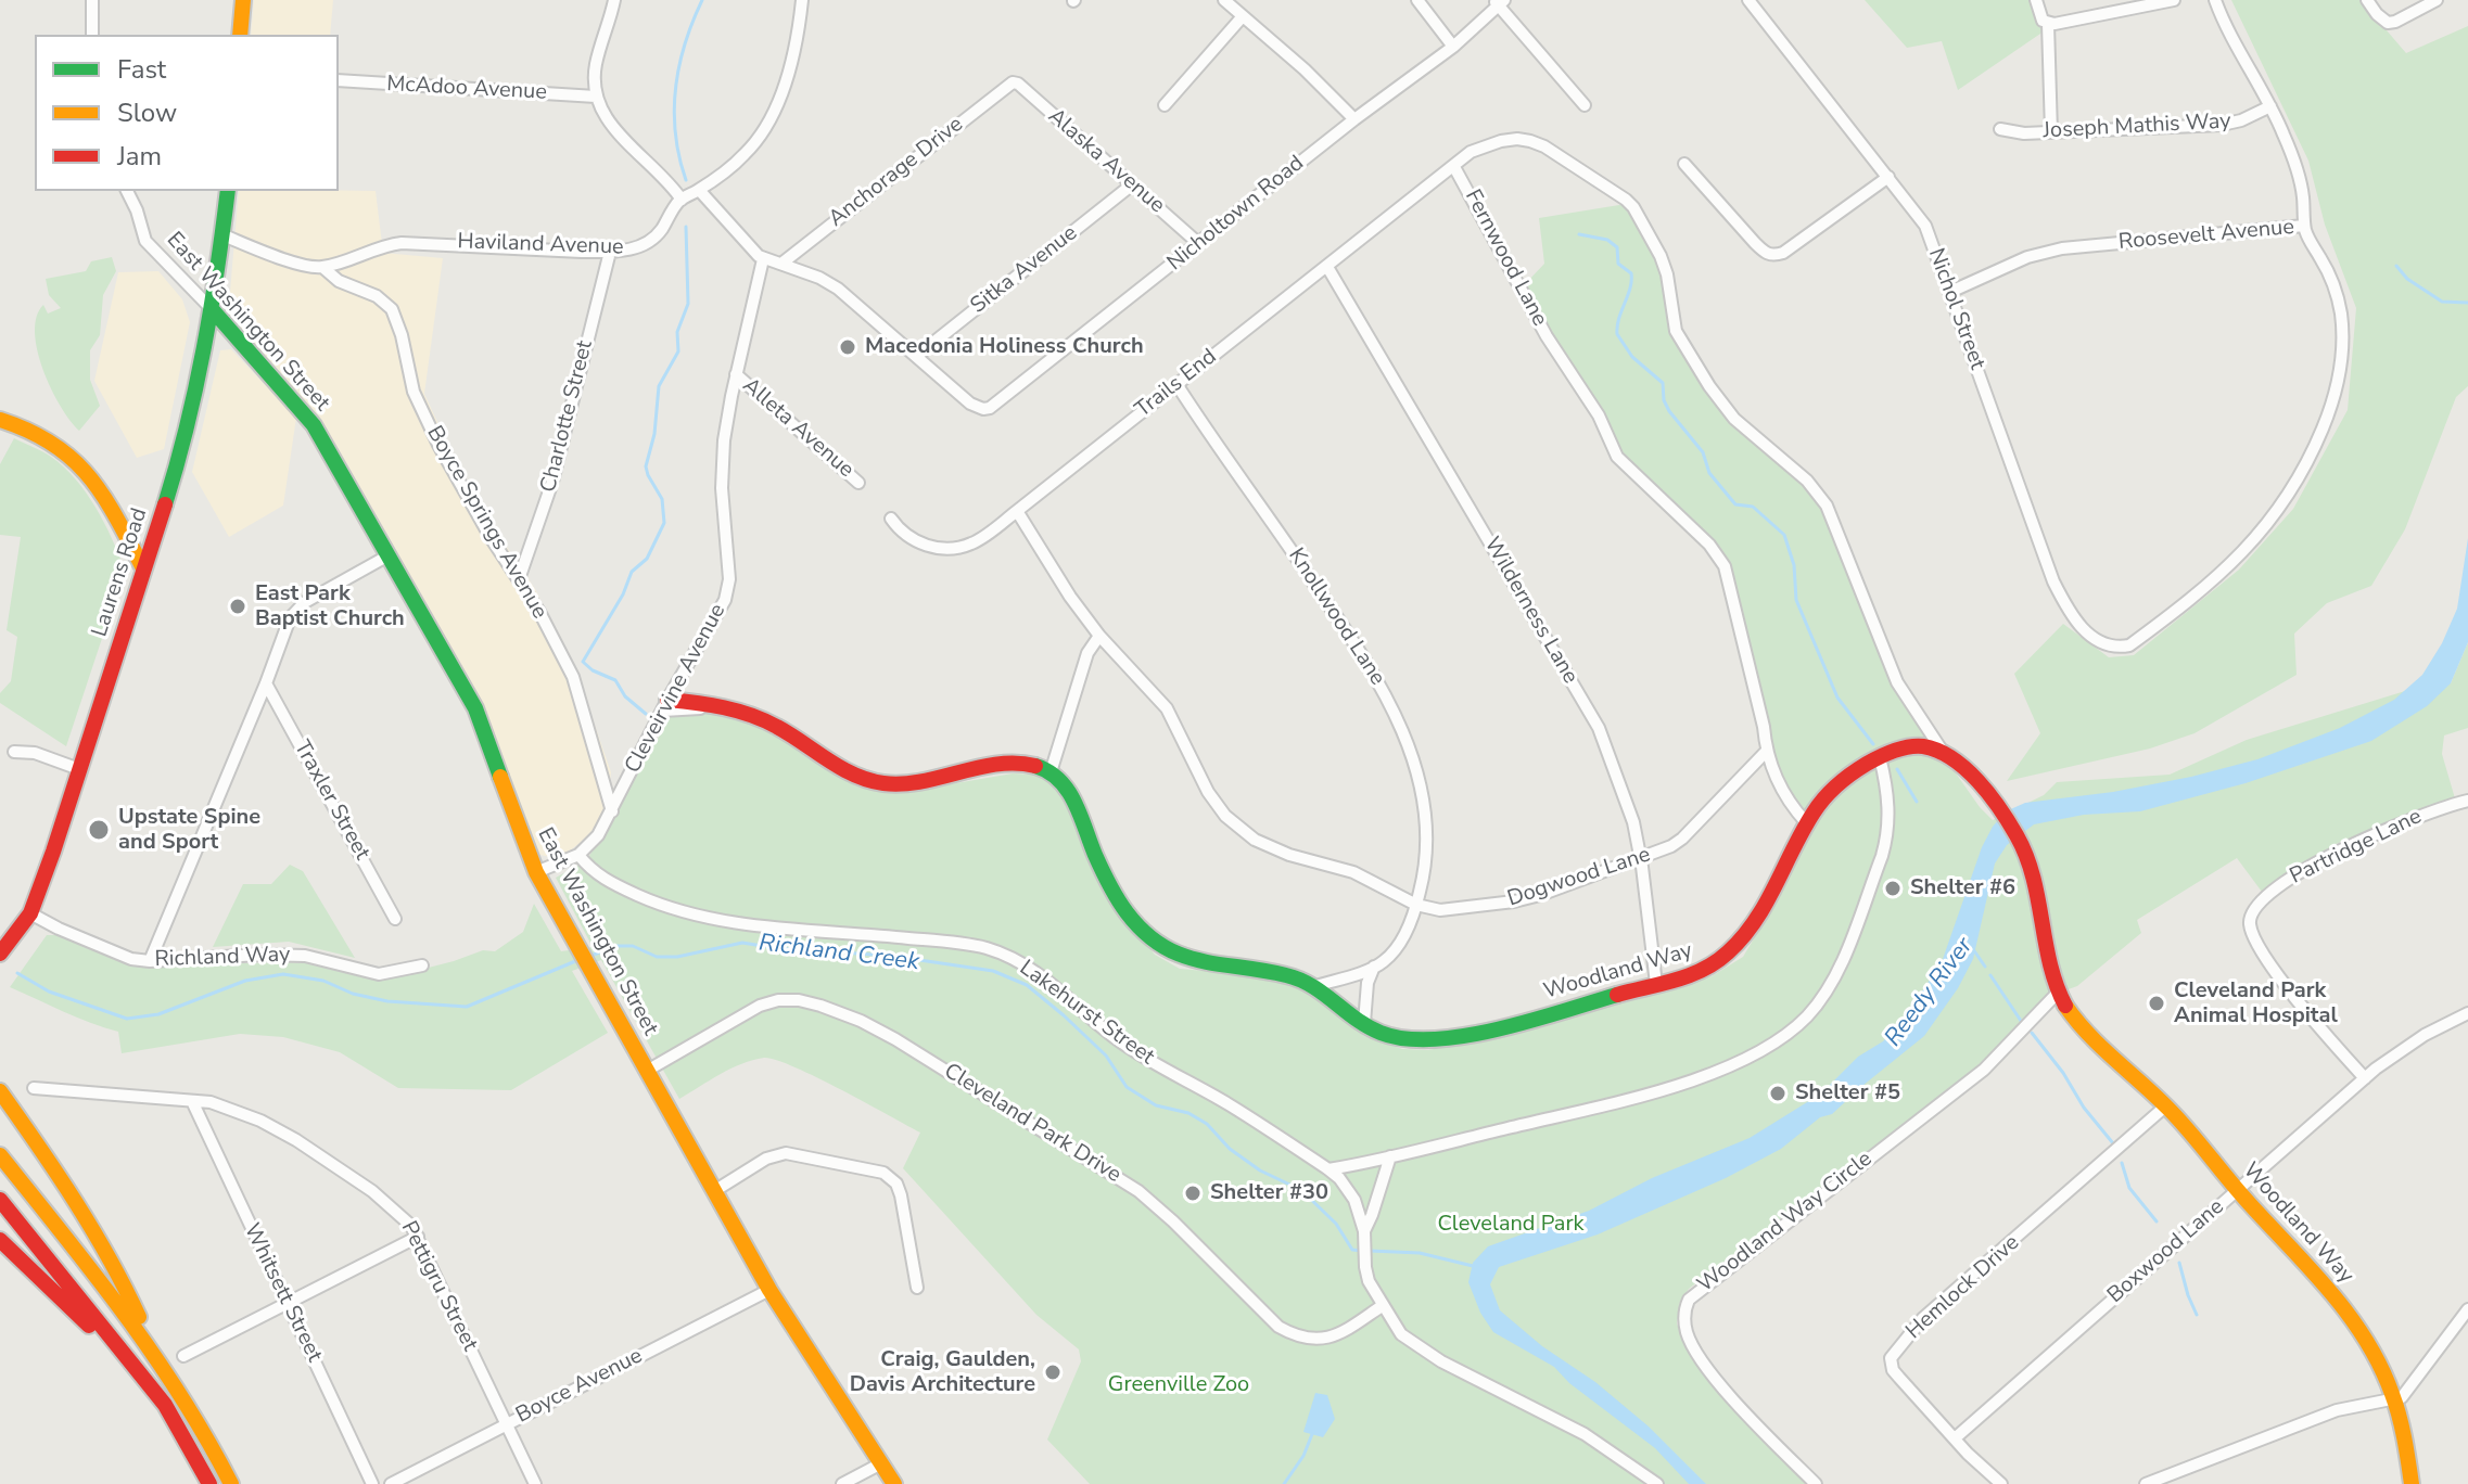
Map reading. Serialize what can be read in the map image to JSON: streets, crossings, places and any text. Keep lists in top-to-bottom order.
{
  "streets": {
    "main road": ["East Washington Street", "Laurens Road", "Woodland Way"],
    "street": [
      "McAdoo Avenue",
      "Joseph Mathis Way",
      "Alaska Avenue",
      "Anchorage Drive",
      "Nicholtown Road",
      "Roosevelt Avenue",
      "Haviland Avenue",
      "Fernwood Lane",
      "Sitka Avenue",
      "Nichol Street",
      "Trails End",
      "Charlotte Street",
      "Alleta Avenue",
      "Boyce Springs Avenue",
      "Wilderness Lane",
      "Knollwood Lane",
      "Cleveirvine Avenue",
      "Traxler Street",
      "Partridge Lane",
      "Dogwood Lane",
      "Richland Way",
      "Lakehurst Street",
      "Cleveland Park Drive",
      "Woodland Way Circle",
      "Boxwood Lane",
      "Pettigru Street",
      "Hemlock Drive",
      "Whitsett Street",
      "Boyce Avenue"
    ]
  },
  "crossings": [
    ["Alaska Avenue", "Anchorage Drive"],
    ["Alaska Avenue", "Nicholtown Road"],
    ["Alaska Avenue", "Sitka Avenue"],
    ["Nicholtown Road", "Sitka Avenue"],
    ["Roosevelt Avenue", "Nichol Street"],
    ["Haviland Avenue", "Charlotte Street"],
    ["Haviland Avenue", "Boyce Springs Avenue"],
    ["Fernwood Lane", "Trails End"],
    ["Fernwood Lane", "Dogwood Lane"],
    ["Fernwood Lane", "Woodland Way"],
    ["East Washington Street", "Laurens Road"],
    ["East Washington Street", "Cleveirvine Avenue"],
    ["East Washington Street", "Cleveland Park Drive"],
    ["East Washington Street", "Boyce Avenue"],
    ["Trails End", "Wilderness Lane"],
    ["Trails End", "Knollwood Lane"],
    ["Trails End", "Dogwood Lane"],
    ["Charlotte Street", "Boyce Springs Avenue"],
    ["Alleta Avenue", "Cleveirvine Avenue"],
    ["Boyce Springs Avenue", "Cleveirvine Avenue"],
    ["Laurens Road", "Richland Way"],
    ["Wilderness Lane", "Dogwood Lane"],
    ["Wilderness Lane", "Woodland Way"],
    ["Knollwood Lane", "Dogwood Lane"],
    ["Knollwood Lane", "Woodland Way"],
    ["Cleveirvine Avenue", "Lakehurst Street"],
    ["Partridge Lane", "Boxwood Lane"],
    ["Woodland Way", "Woodland Way Circle"],
    ["Woodland Way", "Boxwood Lane"],
    ["Woodland Way", "Hemlock Drive"],
    ["Boxwood Lane", "Hemlock Drive"],
    ["Pettigru Street", "Whitsett Street"],
    ["Pettigru Street", "Boyce Avenue"]
  ],
  "water": ["Richland Creek", "Reedy River"],
  "parks": ["Cleveland Park", "Greenville Zoo"],
  "places": [
    "Macedonia Holiness Church",
    "East Park Baptist Church",
    "Upstate Spine and Sport",
    "Shelter #6",
    "Cleveland Park Animal Hospital",
    "Shelter #5",
    "Shelter #30",
    "Craig, Gaulden, Davis Architecture"
  ],
  "legend": ["Fast", "Slow", "Jam"]
}
